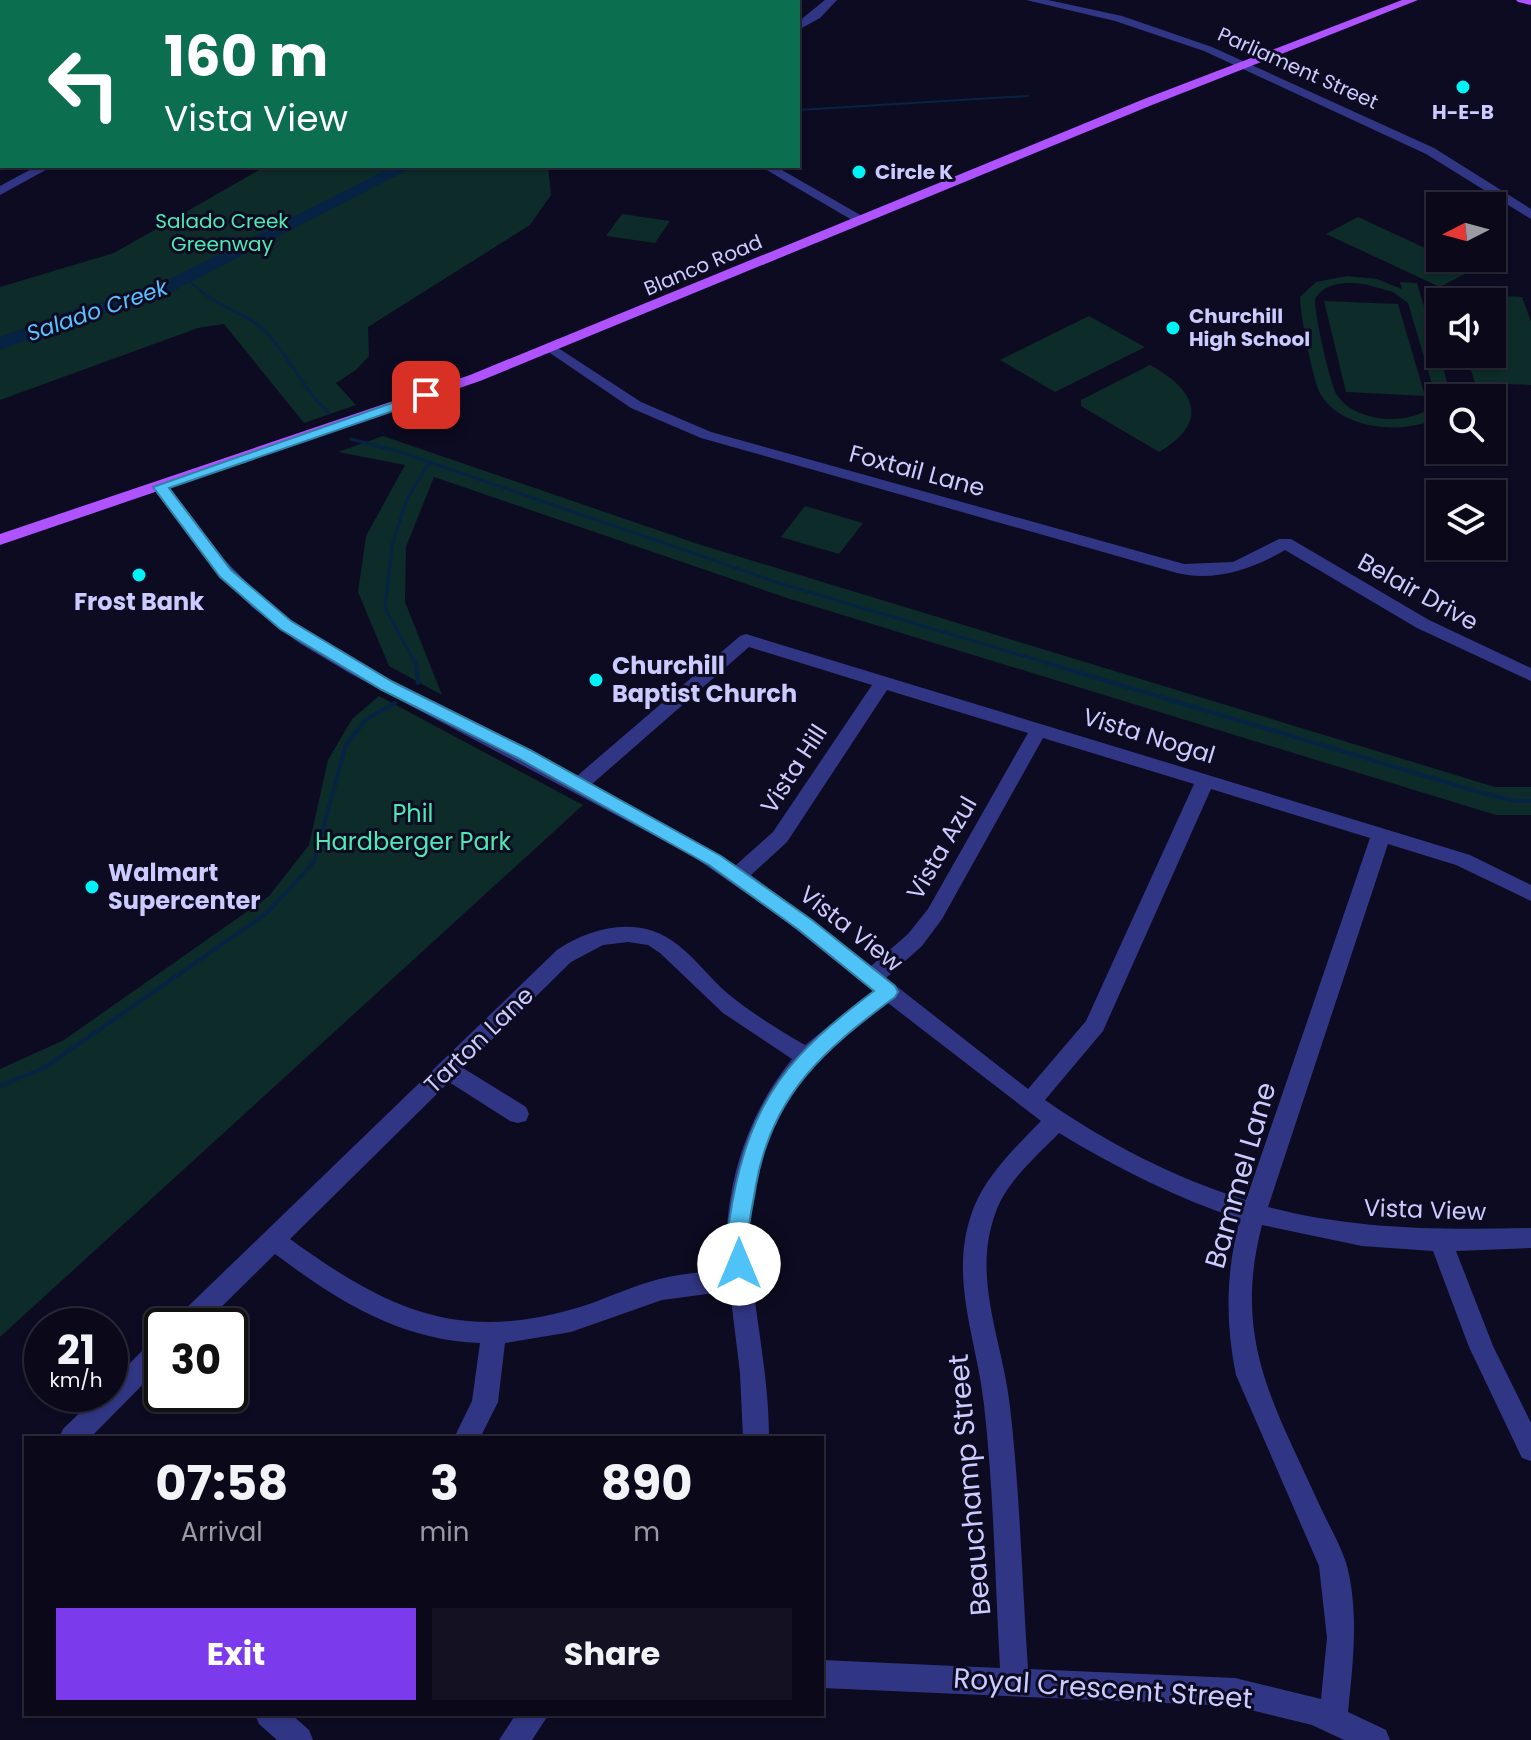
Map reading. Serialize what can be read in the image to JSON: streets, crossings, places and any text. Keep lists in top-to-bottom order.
{
  "streets": {
    "main road": ["Blanco Road"],
    "street": [
      "Parliament Street",
      "Foxtail Lane",
      "Belair Drive",
      "Vista Nogal",
      "Vista Hill",
      "Vista Azul",
      "Vista View",
      "Tarton Lane",
      "Bammel Lane",
      "Beauchamp Street",
      "Royal Crescent Street"
    ]
  },
  "crossings": [
    ["Parliament Street", "Blanco Road"],
    ["Blanco Road", "Foxtail Lane"],
    ["Blanco Road", "Vista View"],
    ["Foxtail Lane", "Belair Drive"],
    ["Vista Nogal", "Vista Hill"],
    ["Vista Nogal", "Vista Azul"],
    ["Vista Nogal", "Vista View"],
    ["Vista Nogal", "Bammel Lane"],
    ["Vista Hill", "Vista View"],
    ["Vista Azul", "Vista View"],
    ["Vista Azul", "Tarton Lane"],
    ["Vista View", "Bammel Lane"],
    ["Vista View", "Beauchamp Street"],
    ["Bammel Lane", "Royal Crescent Street"],
    ["Beauchamp Street", "Royal Crescent Street"]
  ],
  "water": ["Salado Creek"],
  "parks": ["Salado Creek Greenway", "Phil Hardberger Park"],
  "places": [
    "H-E-B",
    "Circle K",
    "Churchill High School",
    "Frost Bank",
    "Churchill Baptist Church",
    "Walmart Supercenter"
  ],
  "north": "left",
  "page": {
    "turn": ["160 m", "Vista View"],
    "speed": "21 km/h",
    "limit": "30",
    "eta": [
      "07:58",
      "Arrival",
      "3",
      "min",
      "890",
      "m"
    ],
    "buttons": ["Exit", "Share"]
  }
}
